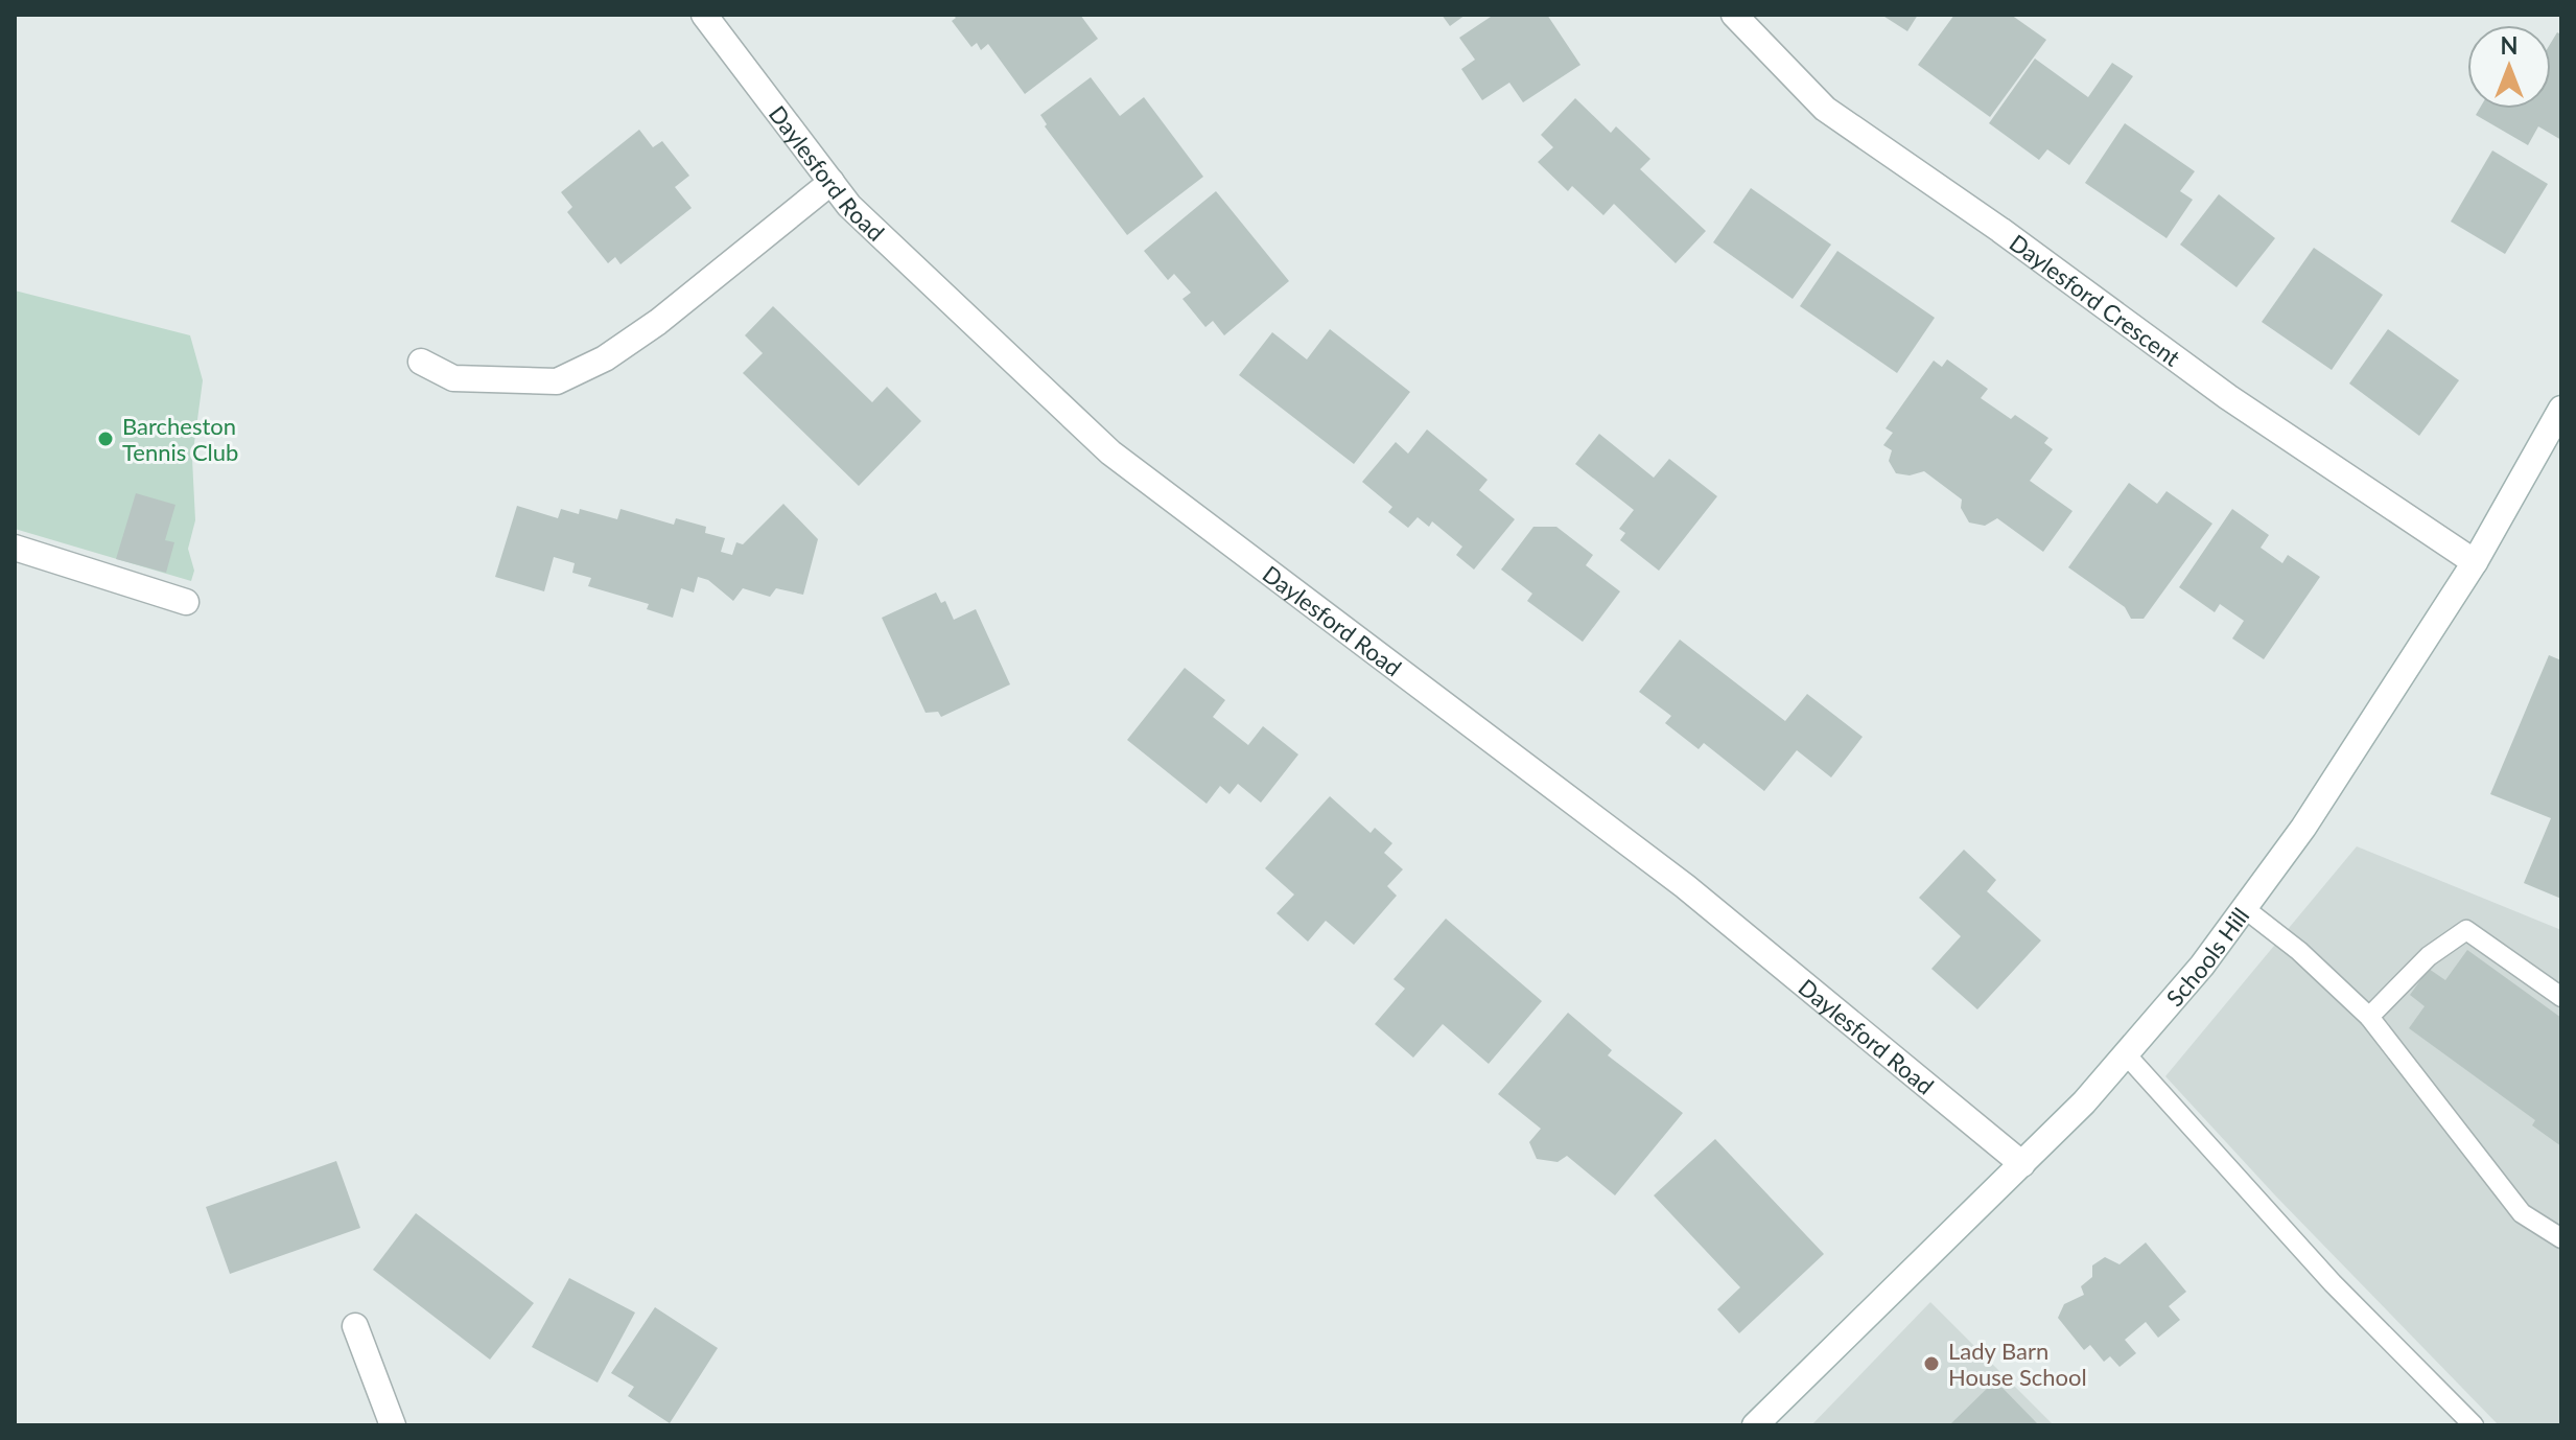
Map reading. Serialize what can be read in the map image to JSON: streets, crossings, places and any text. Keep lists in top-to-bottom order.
{
  "streets": {
    "street": ["Daylesford Road", "Daylesford Crescent", "Schools Hill"]
  },
  "crossings": [
    ["Daylesford Road", "Schools Hill"],
    ["Daylesford Crescent", "Schools Hill"]
  ],
  "places": ["Barcheston Tennis Club", "Lady Barn House School"],
  "north": "top"
}
